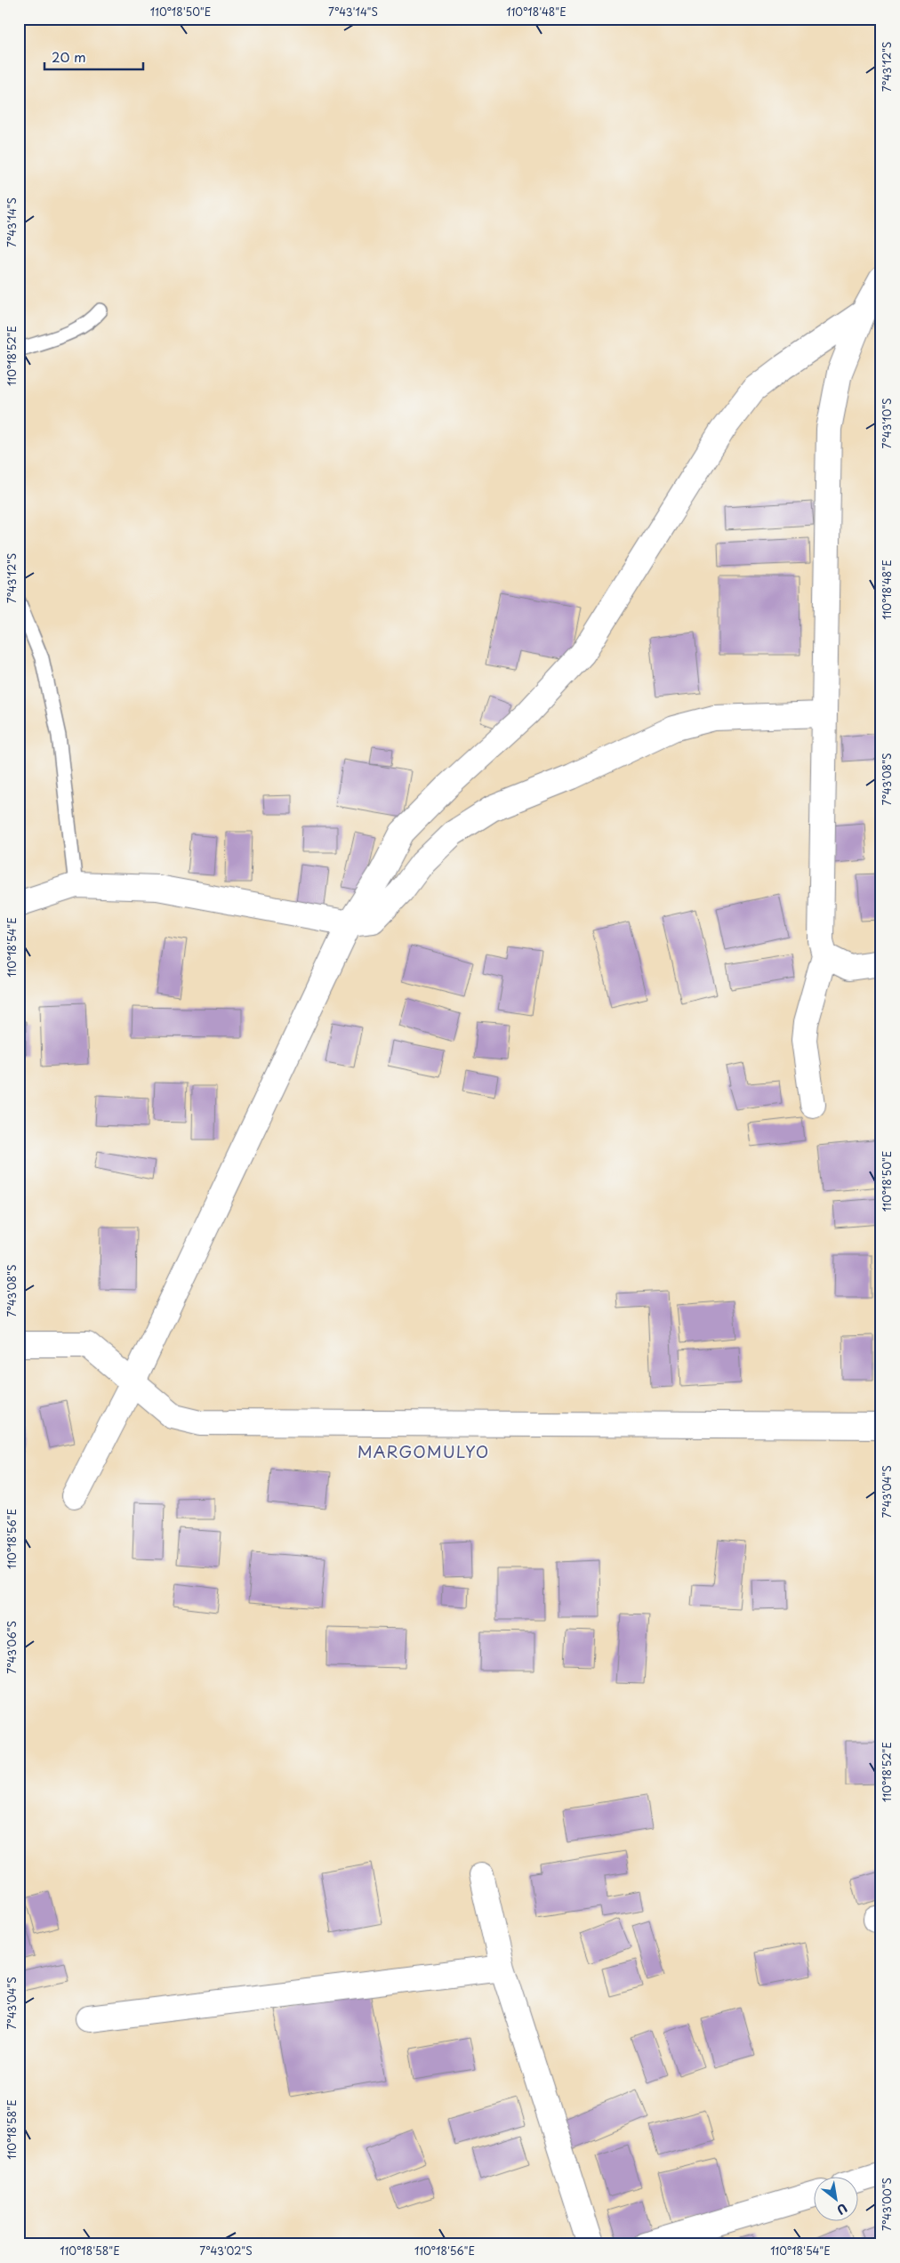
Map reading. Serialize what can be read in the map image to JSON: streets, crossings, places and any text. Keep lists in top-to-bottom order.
{
  "districts": ["MARGOMULYO"],
  "scale_bar": "20 m",
  "north": "bottom right",
  "coordinates": [
    "110°18'50\"E",
    "7°43'14\"S",
    "110°18'48\"E",
    "7°43'12\"S",
    "110°18'52\"E",
    "7°43'10\"S",
    "7°43'08\"S",
    "110°18'54\"E",
    "7°43'04\"S",
    "110°18'56\"E",
    "7°43'06\"S",
    "110°18'58\"E",
    "7°43'00\"S",
    "7°43'02\"S"
  ]
}
